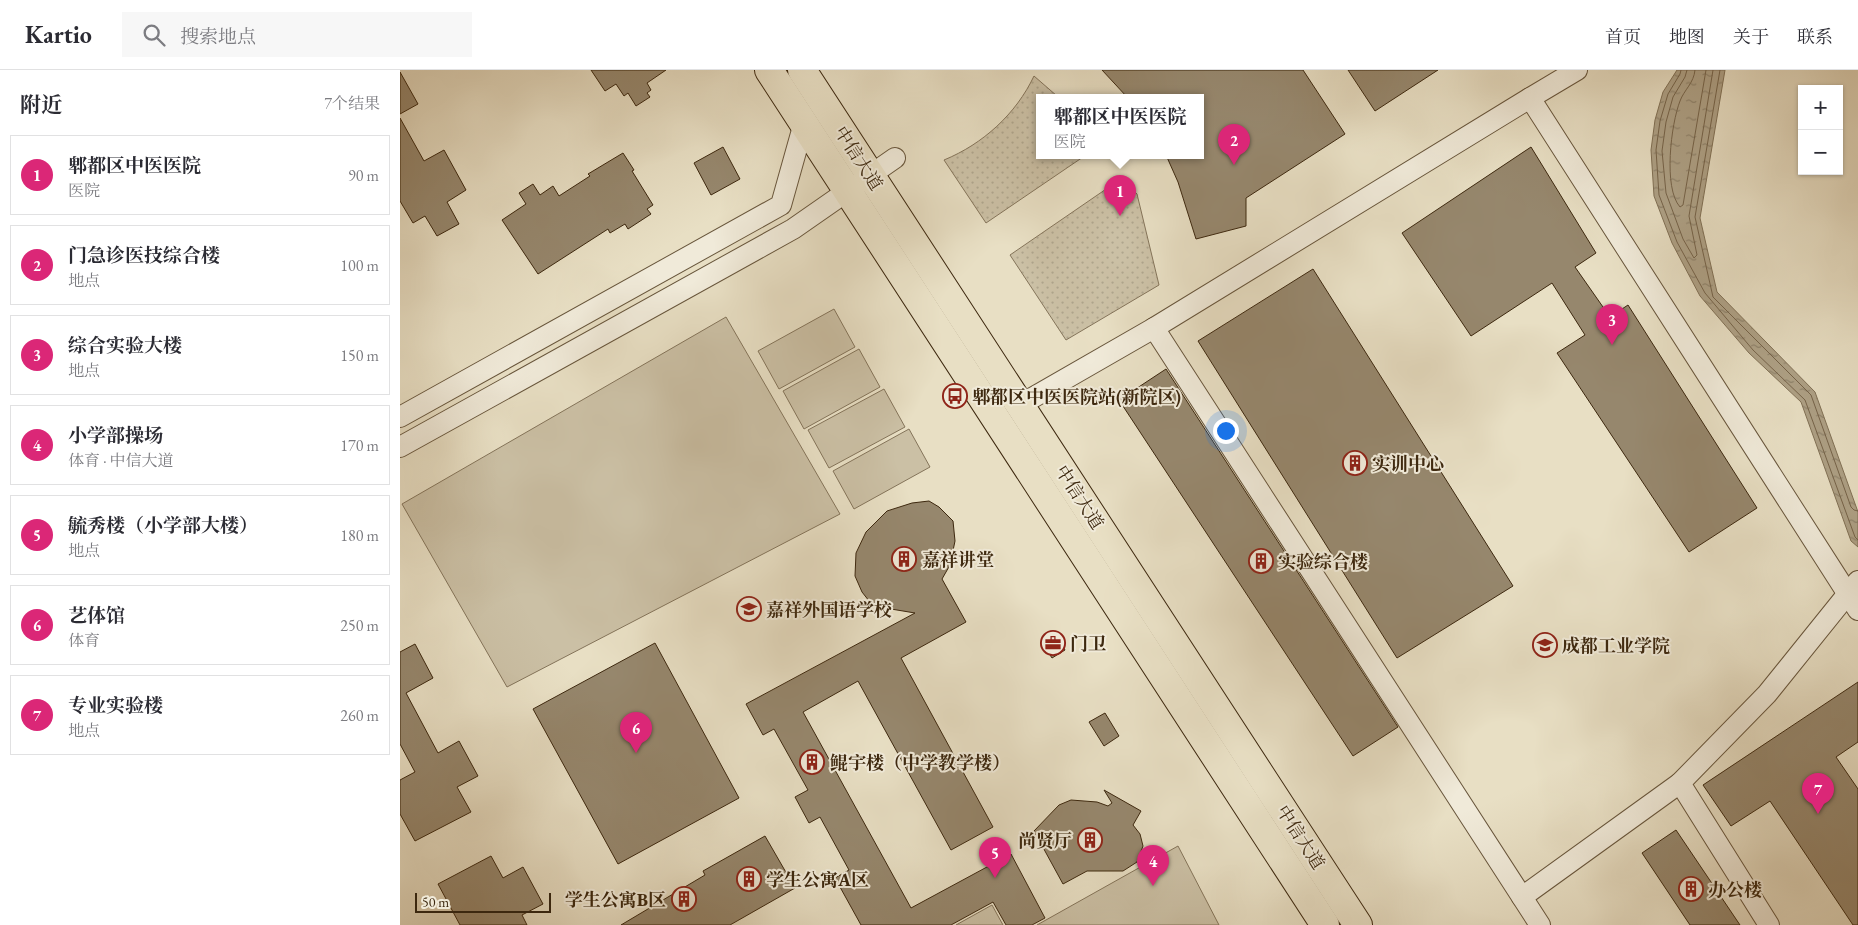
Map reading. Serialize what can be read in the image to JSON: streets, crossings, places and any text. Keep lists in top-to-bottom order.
{
  "streets": {
    "main road": ["中信大道"]
  },
  "places": {
    "bus stop": ["郫都区中医医院站(新院区)"],
    "building": [
      "实训中心",
      "嘉祥讲堂",
      "实验综合楼",
      "鲲宇楼（中学教学楼）",
      "尚贤厅",
      "学生公寓A区",
      "办公楼",
      "学生公寓B区"
    ],
    "school or university": ["嘉祥外国语学校", "成都工业学院"],
    "office": ["门卫"]
  },
  "scale_bar": "50 m",
  "page": {
    "header": "Kartio",
    "search": "搜索地点",
    "nav": [
      "首页",
      "地图",
      "关于",
      "联系"
    ],
    "heading": ["附近", "7个结果"],
    "map_buttons": ["+", "−"],
    "popup": ["郫都区中医医院", "医院"],
    "pins": [
      "2",
      "1",
      "3",
      "6",
      "7",
      "5",
      "4"
    ],
    "list": [
      {
        "mark": "1",
        "name": "郫都区中医医院",
        "note": "医院",
        "value": "90 m"
      },
      {
        "mark": "2",
        "name": "门急诊医技综合楼",
        "note": "地点",
        "value": "100 m"
      },
      {
        "mark": "3",
        "name": "综合实验大楼",
        "note": "地点",
        "value": "150 m"
      },
      {
        "mark": "4",
        "name": "小学部操场",
        "note": "体育 · 中信大道",
        "value": "170 m"
      },
      {
        "mark": "5",
        "name": "毓秀楼（小学部大楼）",
        "note": "地点",
        "value": "180 m"
      },
      {
        "mark": "6",
        "name": "艺体馆",
        "note": "体育",
        "value": "250 m"
      },
      {
        "mark": "7",
        "name": "专业实验楼",
        "note": "地点",
        "value": "260 m"
      }
    ],
    "scale": "50 m"
  }
}
